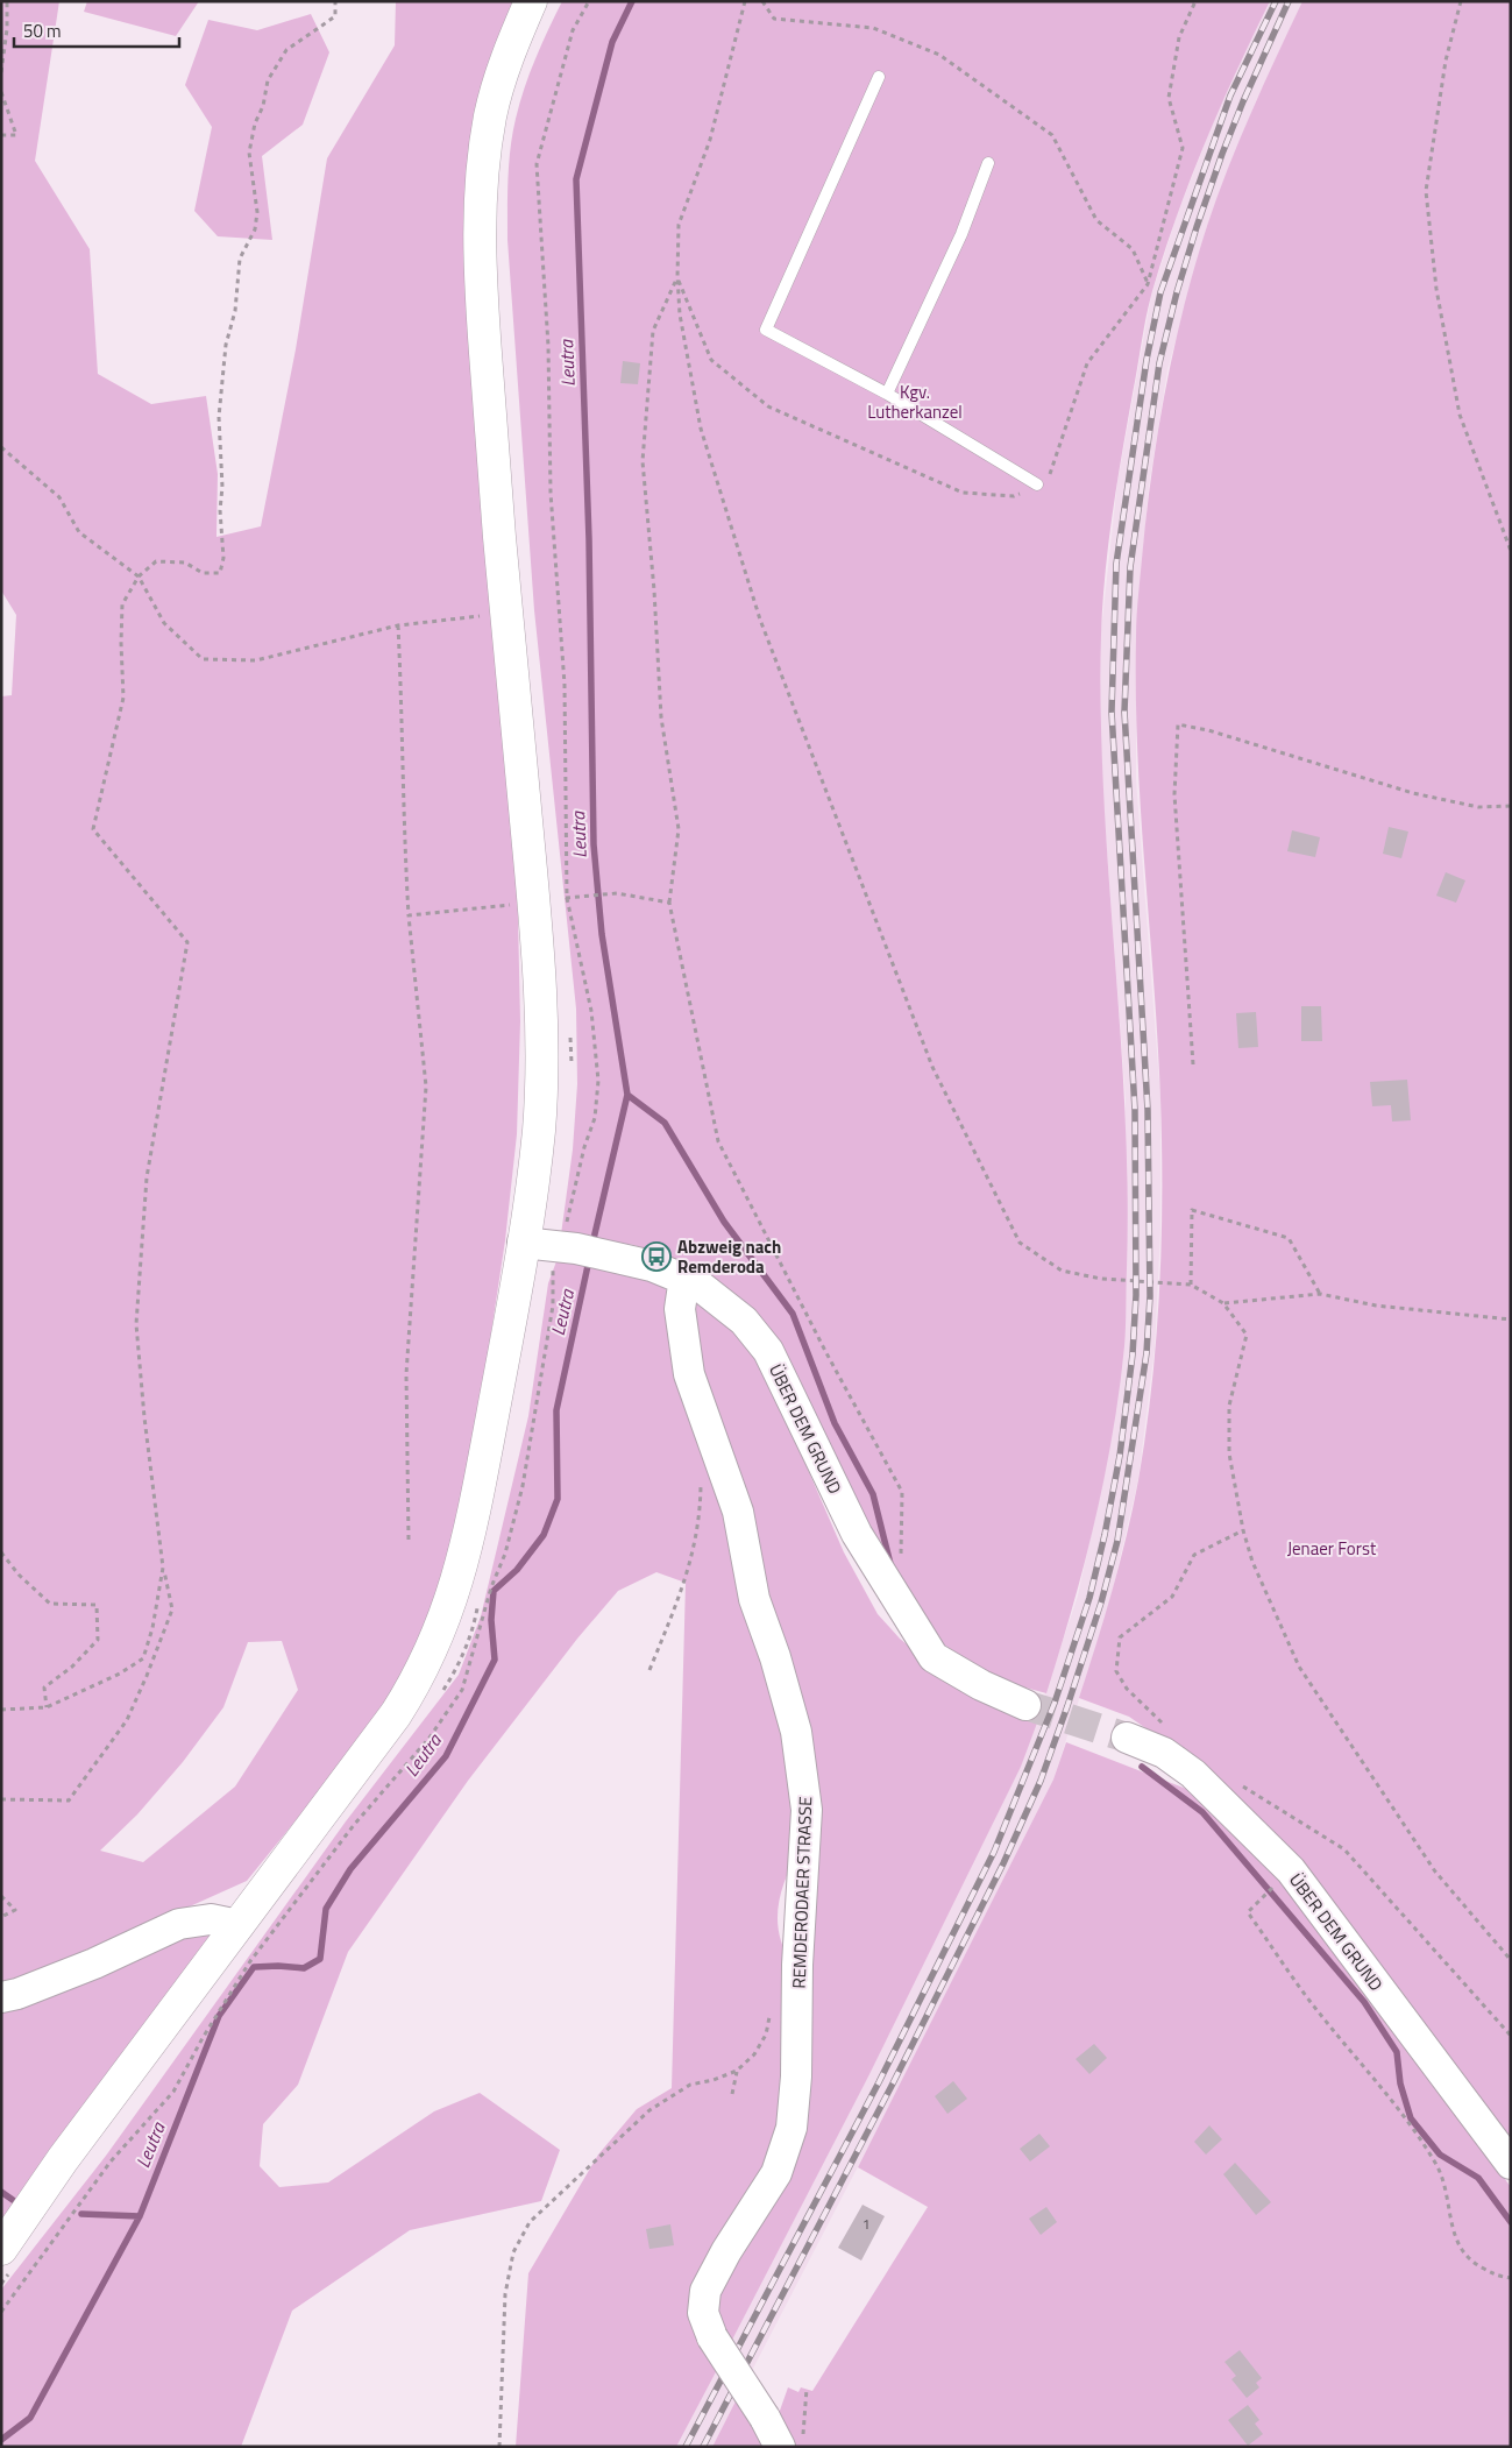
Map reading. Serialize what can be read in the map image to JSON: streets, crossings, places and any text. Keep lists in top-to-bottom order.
{
  "streets": {
    "street": ["ÜBER DEM GRUND", "REMDERODAER STRASSE"]
  },
  "crossings": [
    ["ÜBER DEM GRUND", "REMDERODAER STRASSE"]
  ],
  "water": ["Leutra"],
  "parks": ["Kgv. Lutherkanzel", "Jenaer Forst"],
  "places": {
    "bus stop": ["Abzweig nach Remderoda"]
  },
  "house_numbers": ["1"],
  "scale_bar": "50 m"
}
